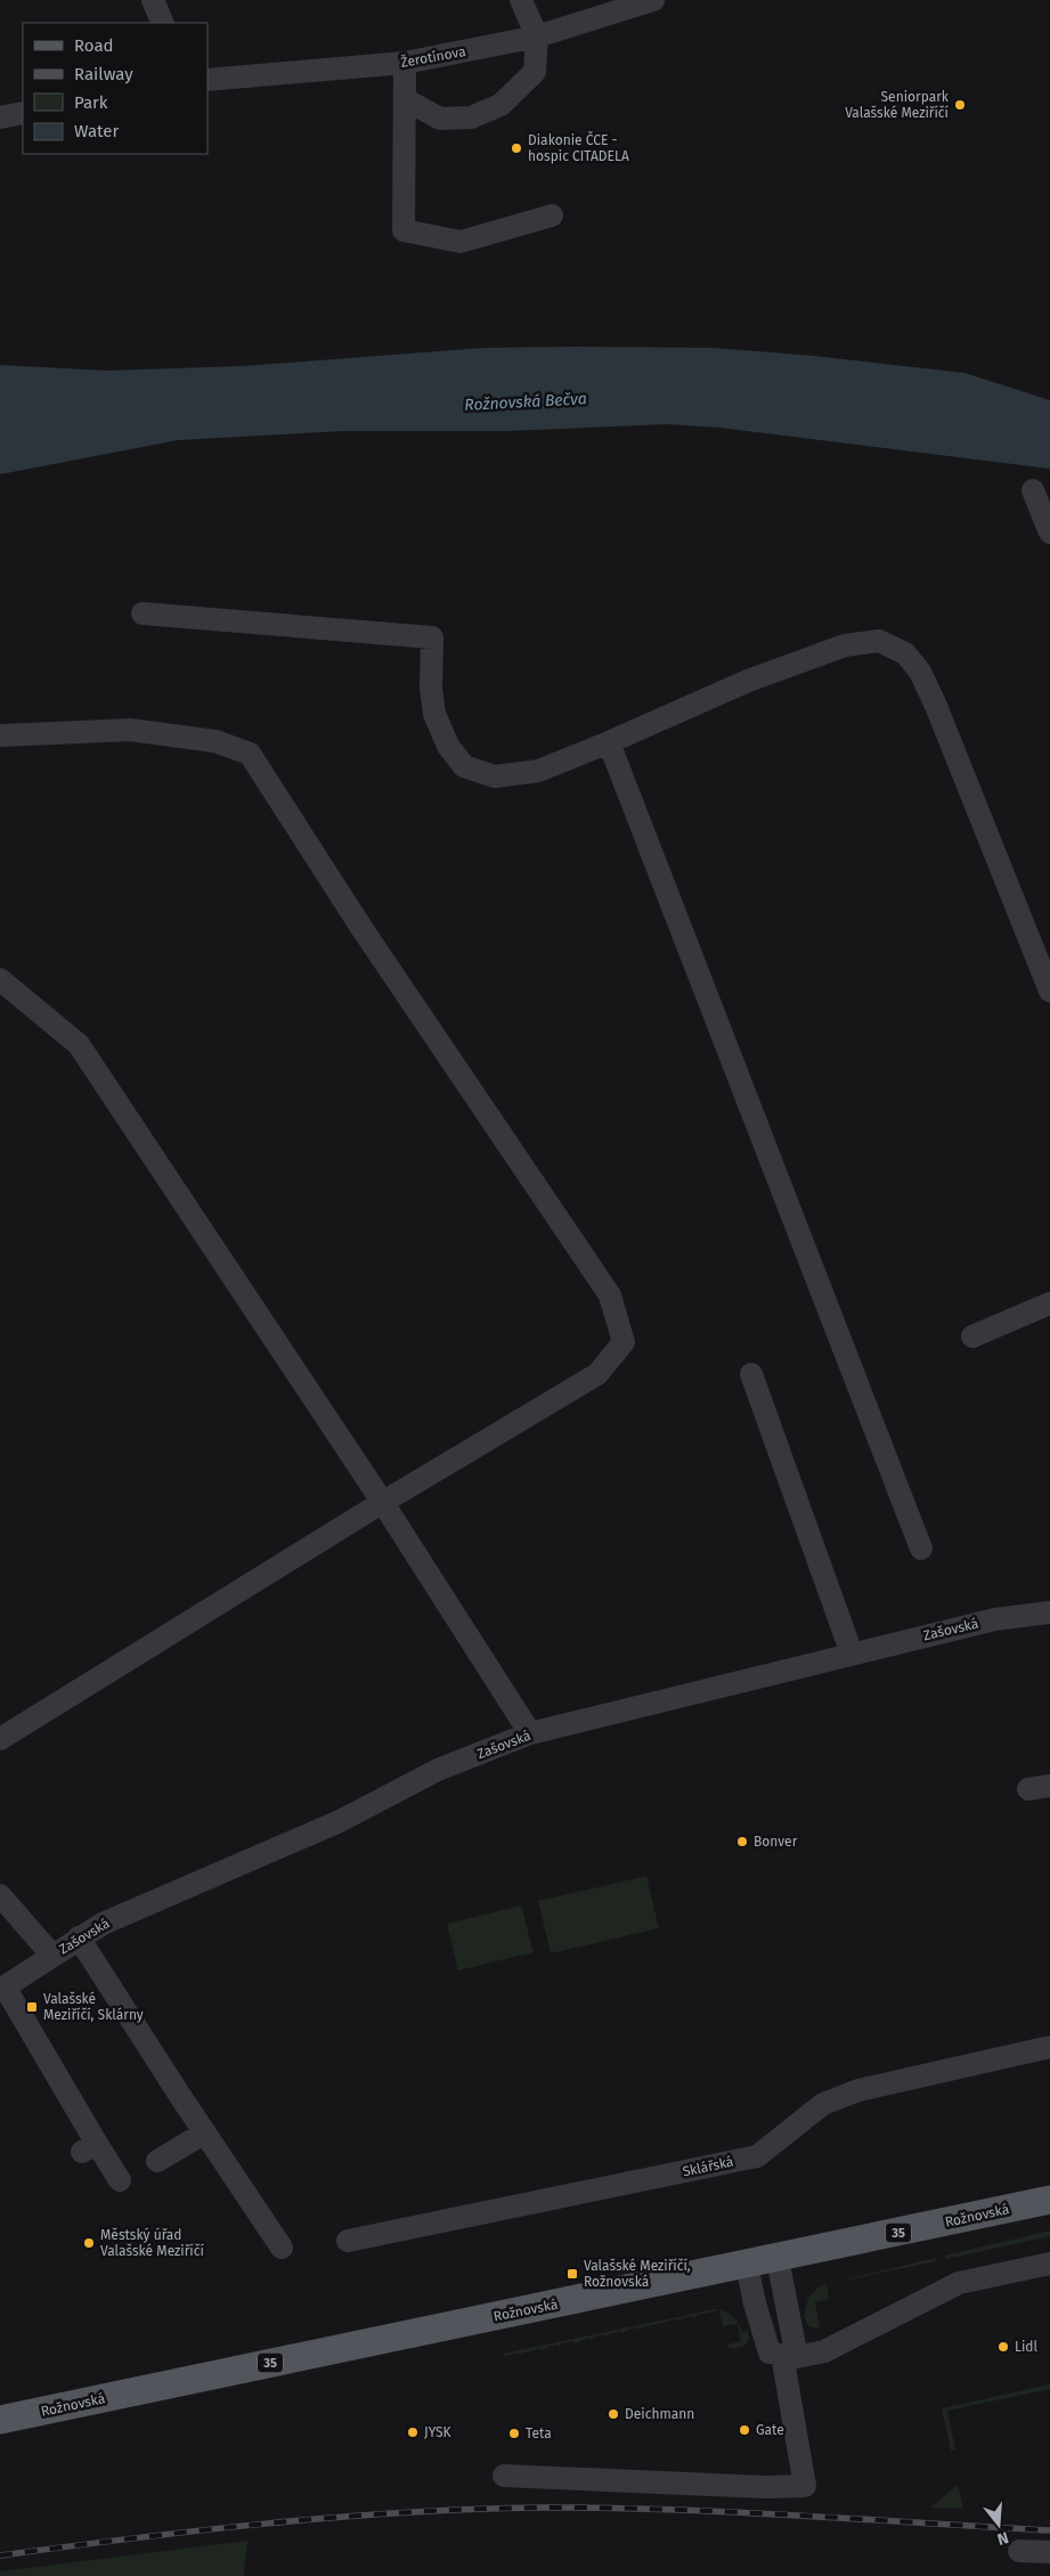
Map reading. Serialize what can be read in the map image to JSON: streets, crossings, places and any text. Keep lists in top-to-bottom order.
{
  "streets": {
    "main road": ["Rožnovská", "35"],
    "street": ["Žerotínova", "Zašovská", "Sklářská"]
  },
  "water": ["Rožnovská Bečva"],
  "places": {
    "other": [
      "Seniorpark Valašské Meziříčí",
      "Diakonie ČCE - hospic CITADELA",
      "Bonver",
      "Městský úřad Valašské Meziříčí",
      "Lidl",
      "Deichmann",
      "Gate",
      "JYSK",
      "Teta"
    ],
    "transit": ["Valašské Meziříčí, Sklárny", "Valašské Meziříčí, Rožnovská"]
  },
  "legend": [
    "Road",
    "Railway",
    "Park",
    "Water"
  ],
  "north": "bottom"
}
